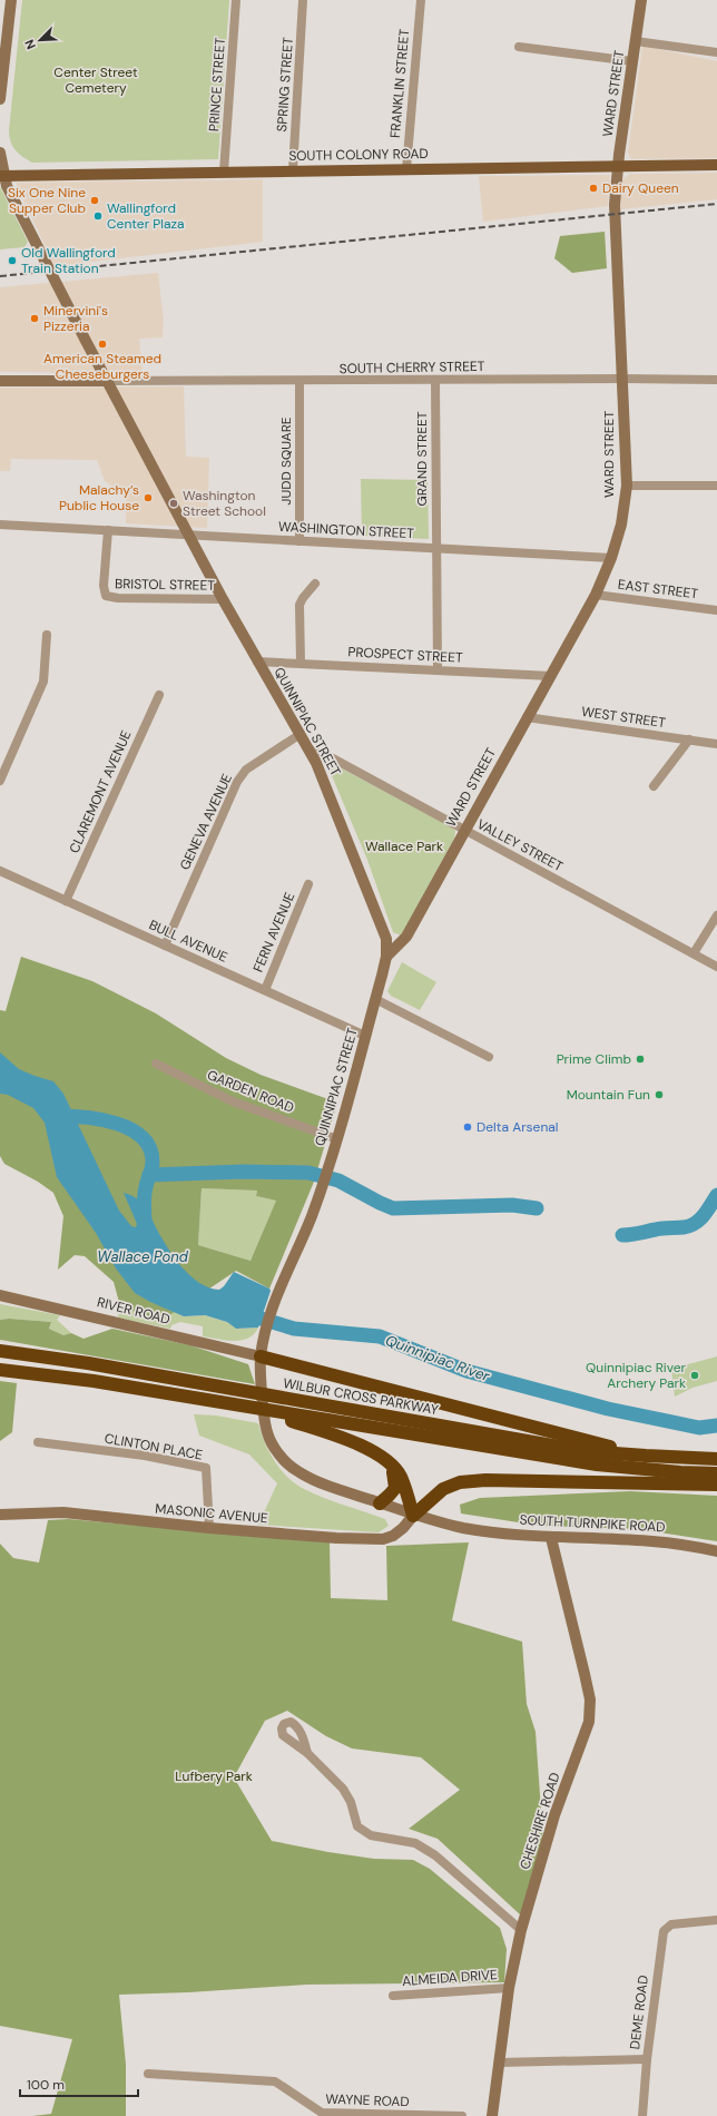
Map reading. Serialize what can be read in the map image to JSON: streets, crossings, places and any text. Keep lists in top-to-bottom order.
{
  "streets": {
    "highway": ["WILBUR CROSS PARKWAY"],
    "main road": [
      "WARD STREET",
      "SOUTH COLONY ROAD",
      "QUINNIPIAC STREET",
      "RIVER ROAD",
      "MASONIC AVENUE",
      "SOUTH TURNPIKE ROAD",
      "CHESHIRE ROAD"
    ],
    "street": [
      "FRANKLIN STREET",
      "PRINCE STREET",
      "SPRING STREET",
      "SOUTH CHERRY STREET",
      "GRAND STREET",
      "JUDD SQUARE",
      "WASHINGTON STREET",
      "BRISTOL STREET",
      "EAST STREET",
      "PROSPECT STREET",
      "WEST STREET",
      "CLAREMONT AVENUE",
      "GENEVA AVENUE",
      "VALLEY STREET",
      "FERN AVENUE",
      "BULL AVENUE",
      "GARDEN ROAD",
      "CLINTON PLACE",
      "ALMEIDA DRIVE",
      "DEME ROAD",
      "WAYNE ROAD"
    ]
  },
  "crossings": [
    ["FRANKLIN STREET", "SOUTH COLONY ROAD"],
    ["PRINCE STREET", "SOUTH COLONY ROAD"],
    ["SPRING STREET", "SOUTH COLONY ROAD"],
    ["WARD STREET", "SOUTH COLONY ROAD"],
    ["WARD STREET", "SOUTH CHERRY STREET"],
    ["WARD STREET", "WASHINGTON STREET"],
    ["WARD STREET", "EAST STREET"],
    ["WARD STREET", "PROSPECT STREET"],
    ["WARD STREET", "WEST STREET"],
    ["WARD STREET", "QUINNIPIAC STREET"],
    ["WARD STREET", "VALLEY STREET"],
    ["SOUTH COLONY ROAD", "QUINNIPIAC STREET"],
    ["SOUTH CHERRY STREET", "GRAND STREET"],
    ["SOUTH CHERRY STREET", "JUDD SQUARE"],
    ["SOUTH CHERRY STREET", "QUINNIPIAC STREET"],
    ["GRAND STREET", "WASHINGTON STREET"],
    ["GRAND STREET", "PROSPECT STREET"],
    ["JUDD SQUARE", "WASHINGTON STREET"],
    ["WASHINGTON STREET", "BRISTOL STREET"],
    ["WASHINGTON STREET", "QUINNIPIAC STREET"],
    ["BRISTOL STREET", "QUINNIPIAC STREET"],
    ["PROSPECT STREET", "QUINNIPIAC STREET"],
    ["QUINNIPIAC STREET", "GENEVA AVENUE"],
    ["QUINNIPIAC STREET", "VALLEY STREET"],
    ["QUINNIPIAC STREET", "BULL AVENUE"],
    ["QUINNIPIAC STREET", "GARDEN ROAD"],
    ["QUINNIPIAC STREET", "RIVER ROAD"],
    ["QUINNIPIAC STREET", "MASONIC AVENUE"],
    ["QUINNIPIAC STREET", "SOUTH TURNPIKE ROAD"],
    ["CLAREMONT AVENUE", "BULL AVENUE"],
    ["GENEVA AVENUE", "BULL AVENUE"],
    ["FERN AVENUE", "BULL AVENUE"],
    ["CLINTON PLACE", "MASONIC AVENUE"],
    ["MASONIC AVENUE", "SOUTH TURNPIKE ROAD"],
    ["SOUTH TURNPIKE ROAD", "CHESHIRE ROAD"],
    ["CHESHIRE ROAD", "ALMEIDA DRIVE"],
    ["CHESHIRE ROAD", "DEME ROAD"]
  ],
  "water": ["Wallace Pond", "Quinnipiac River"],
  "parks": ["Center Street Cemetery", "Wallace Park", "Lufbery Park"],
  "places": [
    "Dairy Queen",
    "Six One Nine Supper Club",
    "Wallingford Center Plaza",
    "Old Wallingford Train Station",
    "Minervini's Pizzeria",
    "American Steamed Cheeseburgers",
    "Malachy’s Public House",
    "Washington Street School",
    "Prime Climb",
    "Mountain Fun",
    "Delta Arsenal",
    "Quinnipiac River Archery Park"
  ],
  "scale_bar": "100 m",
  "north": "bottom left"
}
